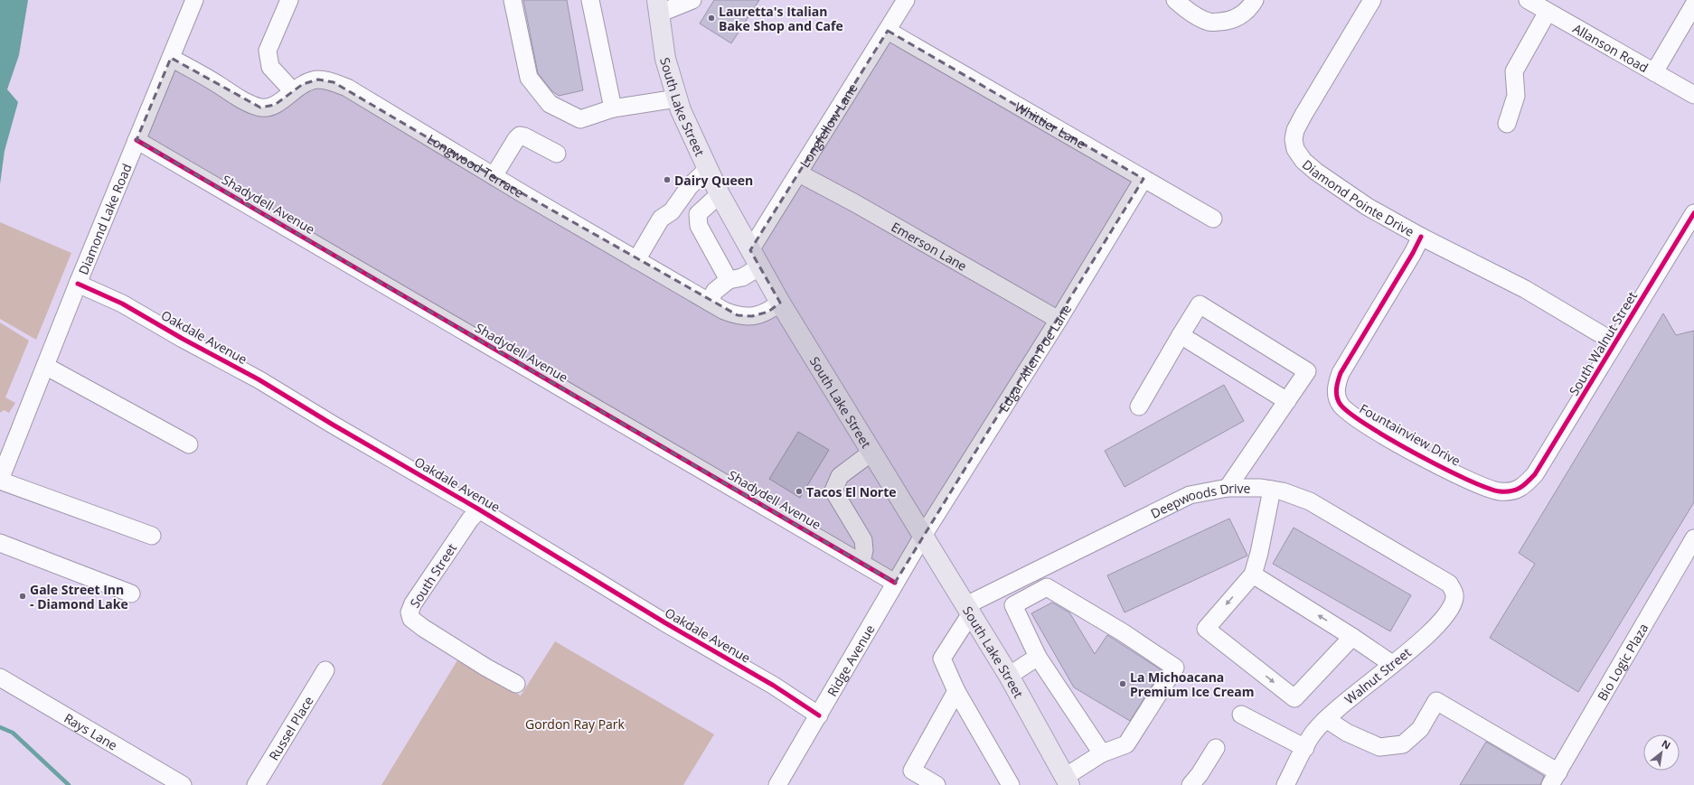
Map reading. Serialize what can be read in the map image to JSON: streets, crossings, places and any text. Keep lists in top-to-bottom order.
{
  "streets": {
    "main road": ["South Lake Street"],
    "street": [
      "Allanson Road",
      "Whittier Lane",
      "Longfellow Lane",
      "Longwood Terrace",
      "Diamond Pointe Drive",
      "Shadydell Avenue",
      "Diamond Lake Road",
      "Emerson Lane",
      "Oakdale Avenue",
      "South Walnut Street",
      "Edgar Allen Poe Lane",
      "Fountainview Drive",
      "Deepwoods Drive",
      "South Street",
      "Ridge Avenue",
      "Bio Logic Plaza",
      "Walnut Street",
      "Russel Place",
      "Rays Lane"
    ]
  },
  "crossings": [
    ["South Lake Street", "Longfellow Lane"],
    ["South Lake Street", "Longwood Terrace"],
    ["South Lake Street", "Edgar Allen Poe Lane"],
    ["South Lake Street", "Deepwoods Drive"],
    ["South Lake Street", "Ridge Avenue"],
    ["Whittier Lane", "Longfellow Lane"],
    ["Whittier Lane", "Edgar Allen Poe Lane"],
    ["Longfellow Lane", "Emerson Lane"],
    ["Longwood Terrace", "Diamond Lake Road"],
    ["Diamond Pointe Drive", "South Walnut Street"],
    ["Diamond Pointe Drive", "Fountainview Drive"],
    ["Shadydell Avenue", "Diamond Lake Road"],
    ["Shadydell Avenue", "Ridge Avenue"],
    ["Diamond Lake Road", "Oakdale Avenue"],
    ["Emerson Lane", "Edgar Allen Poe Lane"],
    ["Oakdale Avenue", "South Street"],
    ["Oakdale Avenue", "Ridge Avenue"],
    ["South Walnut Street", "Fountainview Drive"],
    ["Edgar Allen Poe Lane", "Ridge Avenue"],
    ["Deepwoods Drive", "Walnut Street"]
  ],
  "parks": ["Gordon Ray Park"],
  "places": [
    "Lauretta's Italian Bake Shop and Cafe",
    "Dairy Queen",
    "Tacos El Norte",
    "Gale Street Inn - Diamond Lake",
    "La Michoacana Premium Ice Cream"
  ],
  "north": "top right"
}
